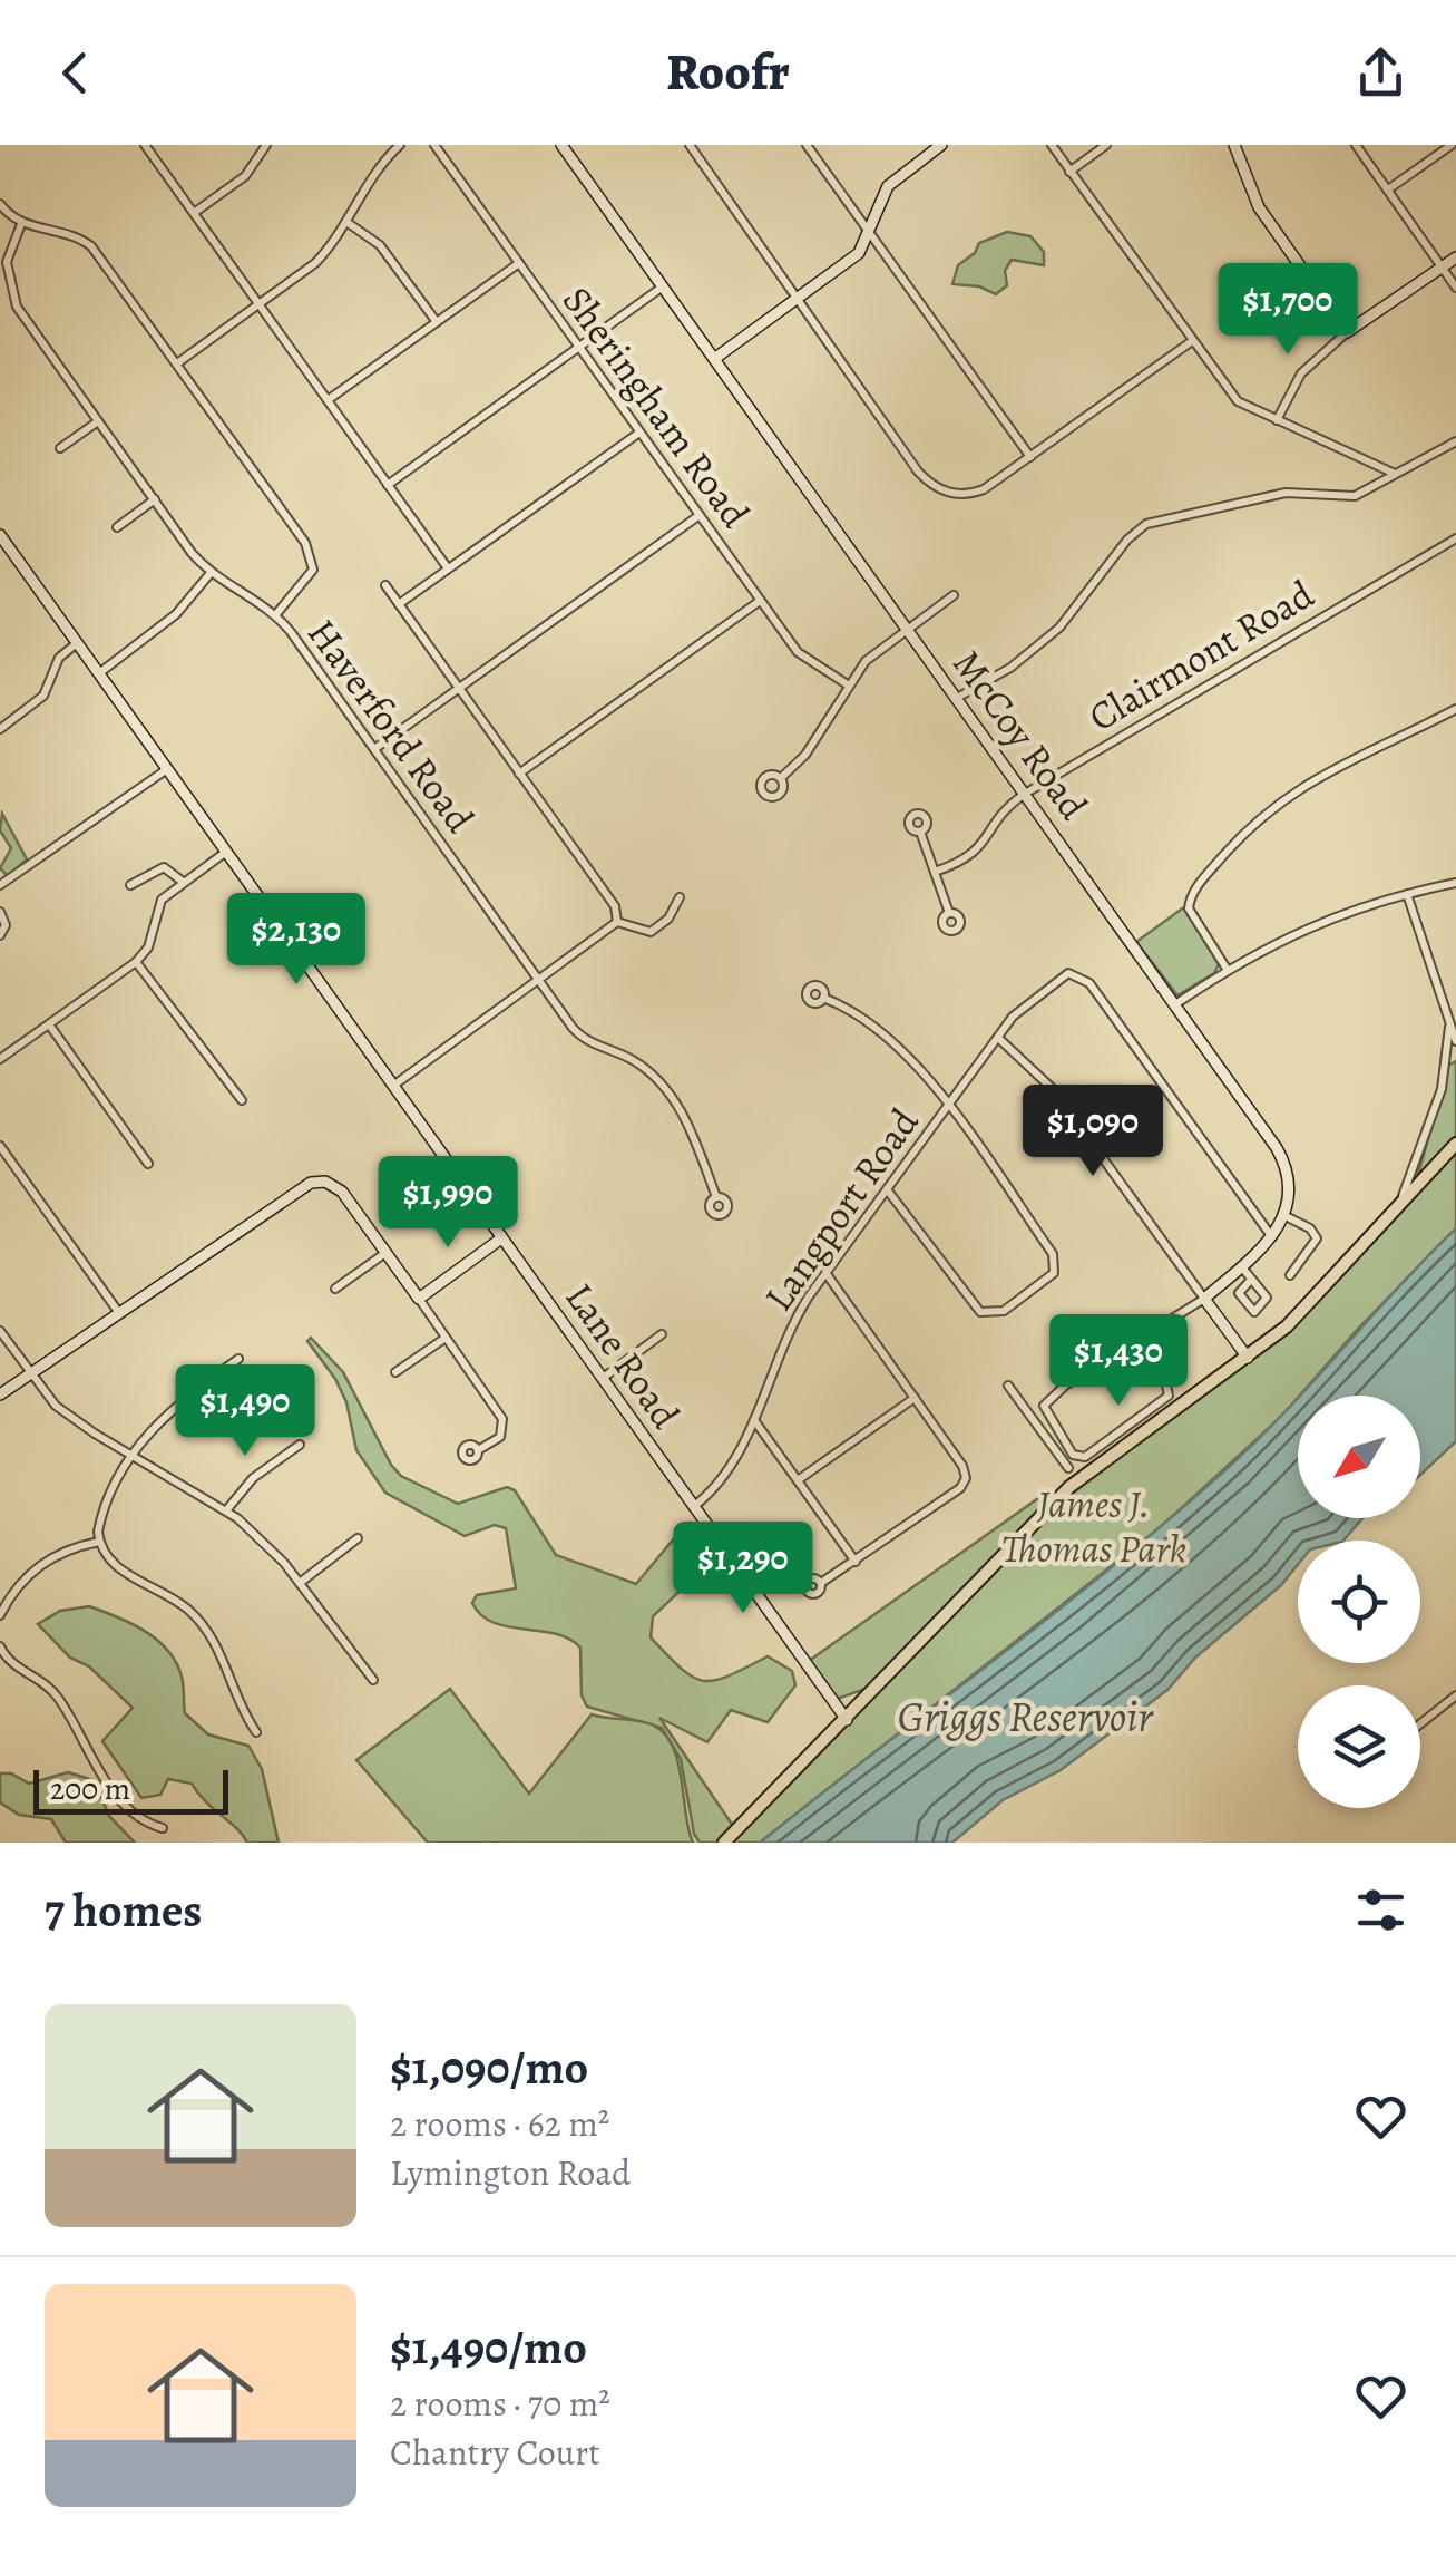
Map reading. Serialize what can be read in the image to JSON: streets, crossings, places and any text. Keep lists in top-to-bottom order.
{
  "streets": {
    "street": [
      "Sheringham Road",
      "Clairmont Road",
      "Haverford Road",
      "McCoy Road",
      "Langport Road",
      "Lane Road"
    ]
  },
  "crossings": [
    ["Clairmont Road", "McCoy Road"],
    ["Langport Road", "Lane Road"]
  ],
  "water": ["Griggs Reservoir"],
  "parks": ["James J. Thomas Park"],
  "scale_bar": "200 m",
  "north": "bottom left",
  "page": {
    "header": "Roofr",
    "price": [
      "$1,700",
      "$2,130",
      "$1,090",
      "$1,990",
      "$1,430",
      "$1,490",
      "$1,290"
    ],
    "scale": "200 m",
    "heading": "7 homes",
    "list": [
      {
        "name": "$1,090/mo",
        "note": "2 rooms · 62 m² · Lymington Road"
      },
      {
        "name": "$1,490/mo",
        "note": "2 rooms · 70 m² · Chantry Court"
      }
    ]
  }
}
